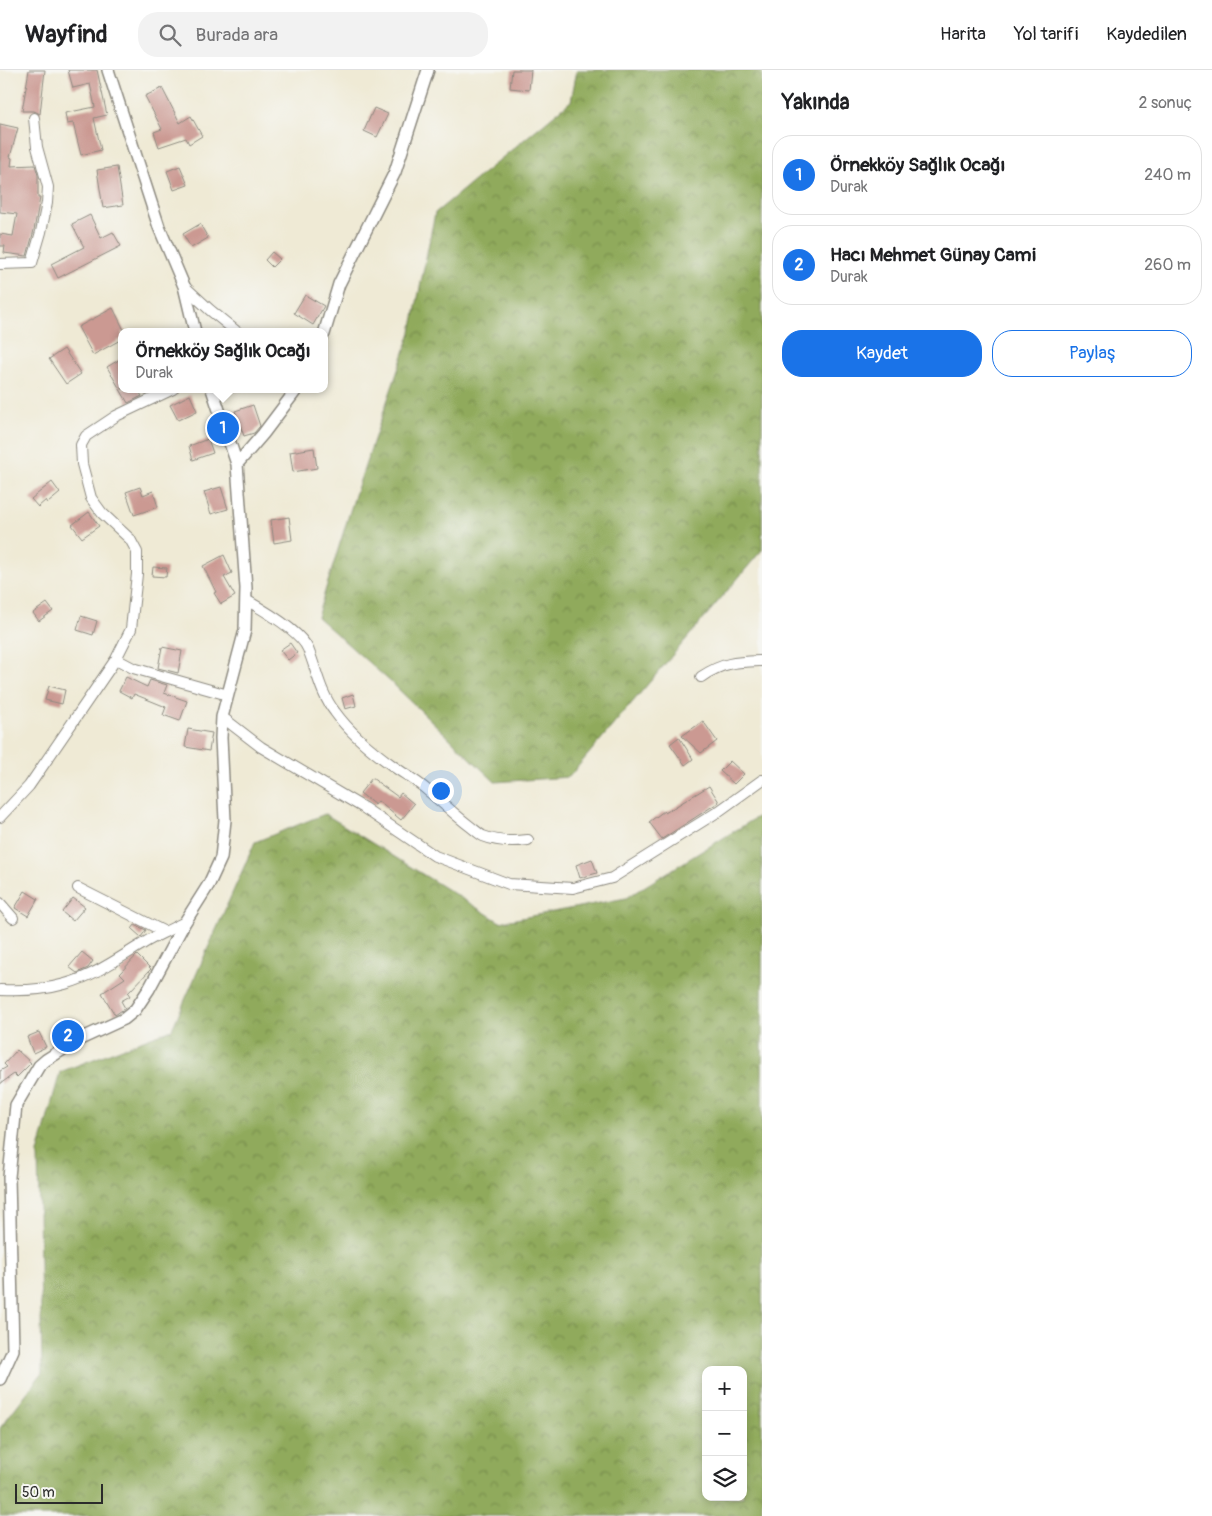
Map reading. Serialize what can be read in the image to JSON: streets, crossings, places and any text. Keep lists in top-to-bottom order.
{
  "scale_bar": "50 m",
  "page": {
    "header": "Wayfind",
    "search": "Burada ara",
    "nav": ["Harita", "Yol tarifi", "Kaydedilen"],
    "heading": ["Yakında", "2 sonuç"],
    "list": [
      {
        "mark": "1",
        "name": "Örnekköy Sağlık Ocağı",
        "note": "Durak",
        "value": "240 m"
      },
      {
        "mark": "2",
        "name": "Hacı Mehmet Günay Cami",
        "note": "Durak",
        "value": "260 m"
      }
    ],
    "buttons": ["Kaydet", "Paylaş"],
    "popup": ["Örnekköy Sağlık Ocağı", "Durak"],
    "pins": ["1", "2"],
    "map_buttons": ["+", "−"],
    "scale": "50 m"
  }
}
